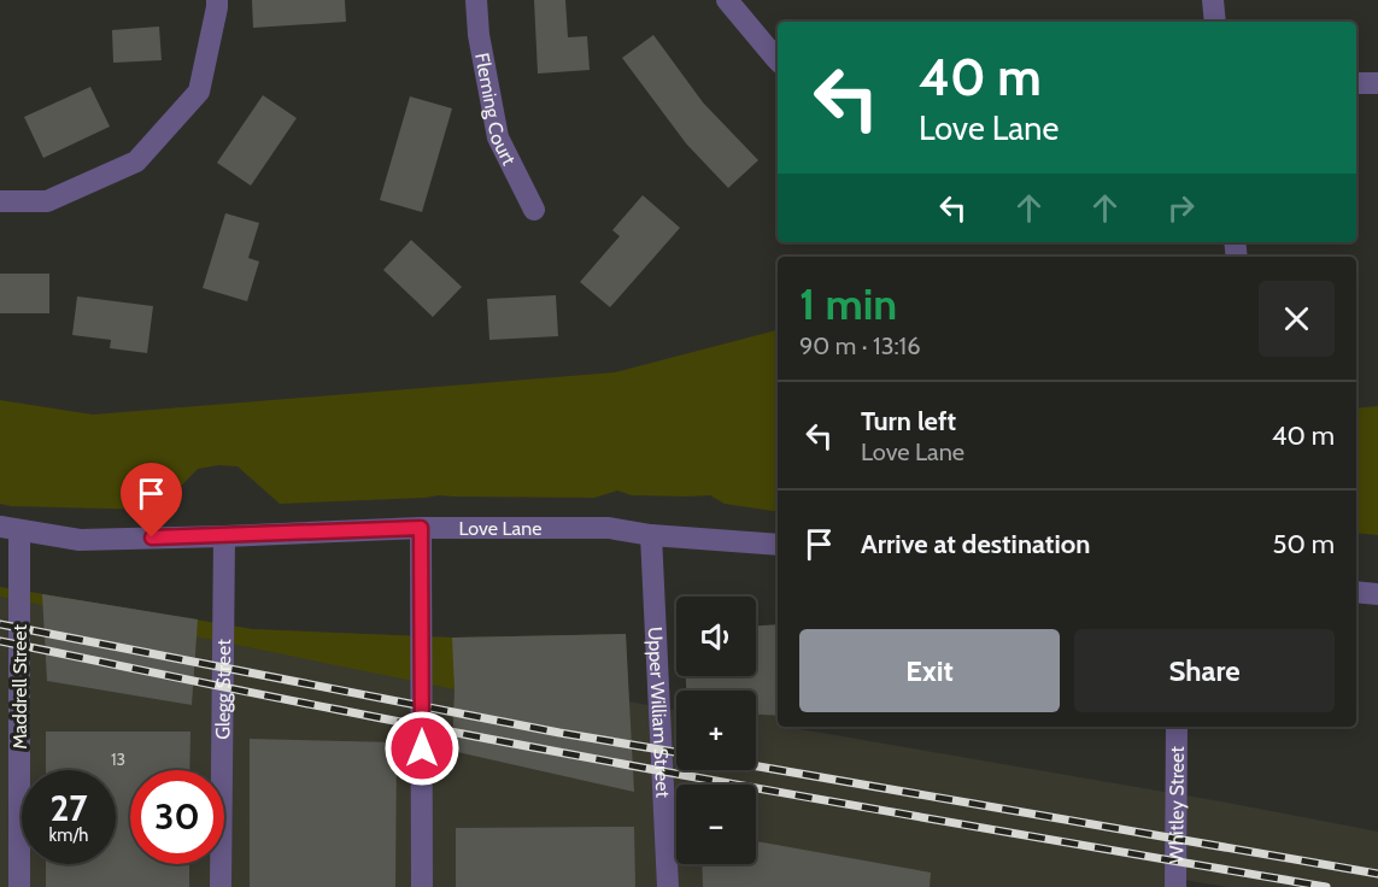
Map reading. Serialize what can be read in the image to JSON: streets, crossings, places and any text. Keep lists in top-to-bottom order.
{
  "streets": {
    "street": [
      "Fleming Court",
      "Love Lane",
      "Maddrell Street",
      "Glegg Street",
      "Upper William Street",
      "Whitley Street"
    ]
  },
  "crossings": [
    ["Love Lane", "Maddrell Street"],
    ["Love Lane", "Glegg Street"],
    ["Love Lane", "Upper William Street"]
  ],
  "house_numbers": ["13"],
  "page": {
    "turn": ["40 m", "Love Lane"],
    "heading": ["1 min", "90 m · 13:16"],
    "list": [
      {
        "name": "Turn left",
        "note": "Love Lane",
        "value": "40 m"
      },
      {
        "name": "Arrive at destination",
        "value": "50 m"
      }
    ],
    "map_buttons": ["+", "−"],
    "buttons": ["Exit", "Share"],
    "speed": "27 km/h",
    "limit": "30"
  }
}
